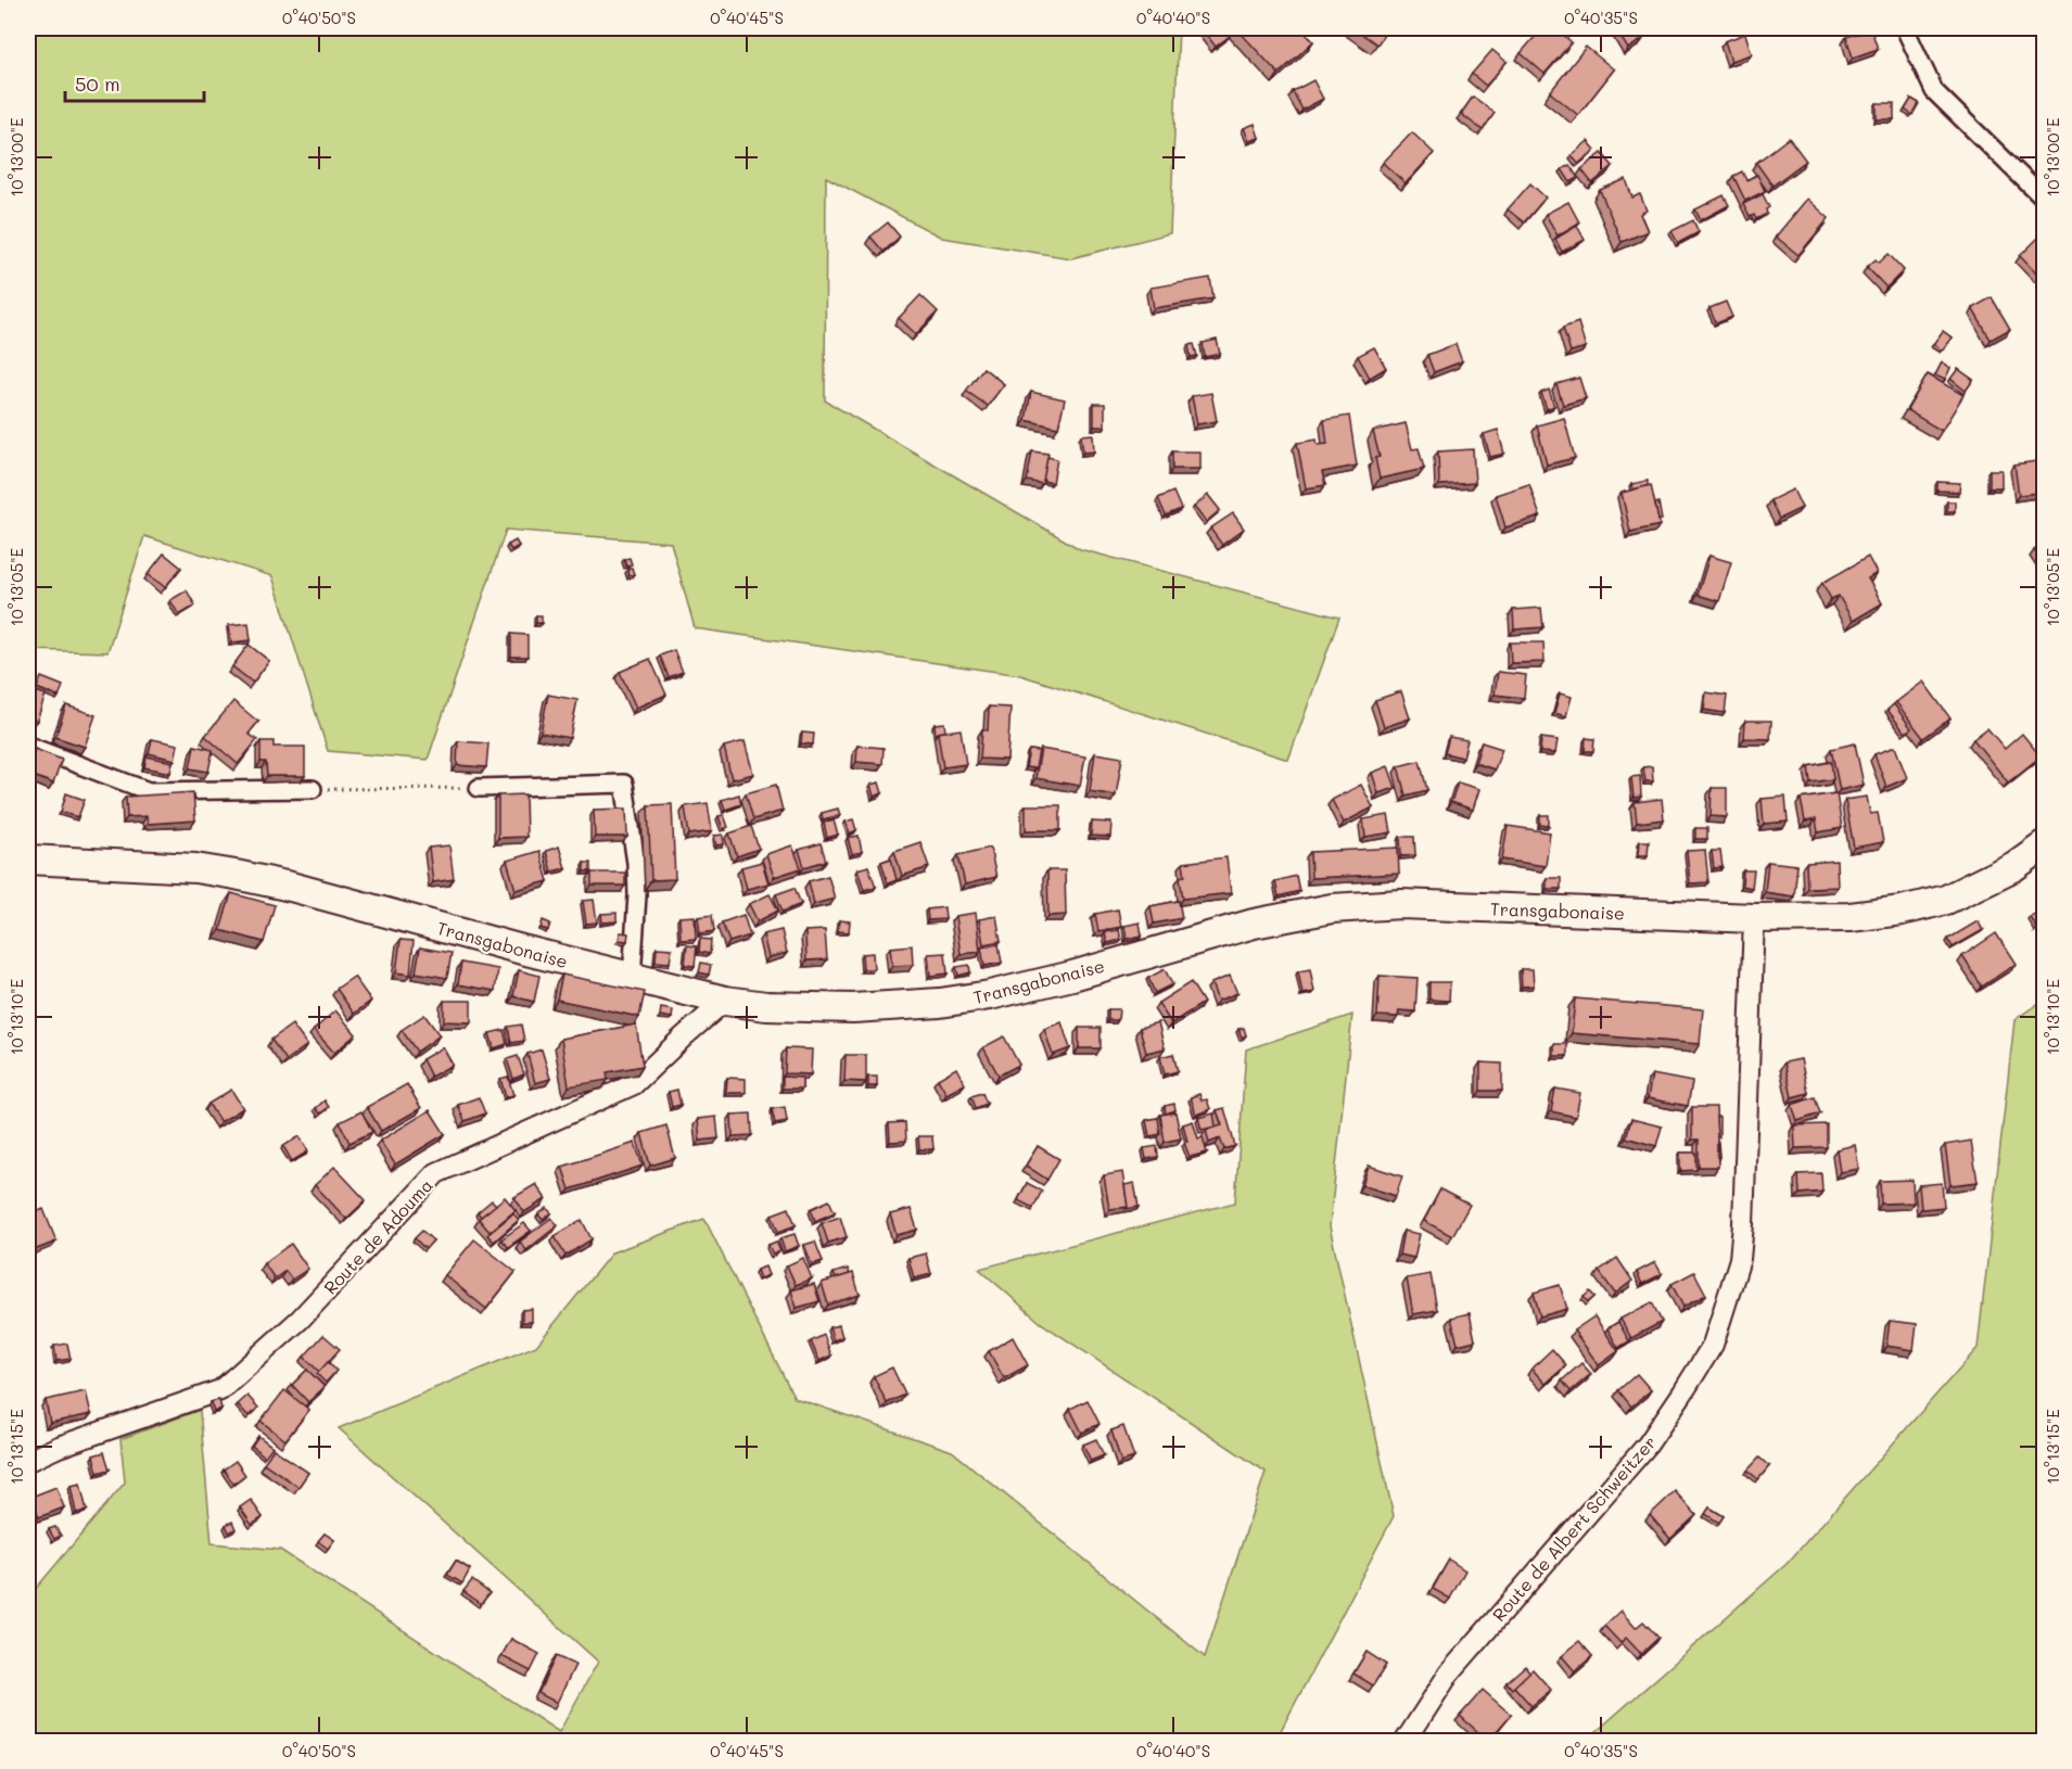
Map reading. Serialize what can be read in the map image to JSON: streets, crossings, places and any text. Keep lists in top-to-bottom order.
{
  "streets": {
    "highway": ["Transgabonaise"],
    "street": ["Route de Adouma", "Route de Albert Schweitzer"]
  },
  "crossings": [
    ["Transgabonaise", "Route de Adouma"],
    ["Transgabonaise", "Route de Albert Schweitzer"]
  ],
  "scale_bar": "50 m",
  "coordinates": [
    "0°40'50\"S",
    "0°40'45\"S",
    "0°40'40\"S",
    "0°40'35\"S",
    "10°13'00\"E",
    "10°13'05\"E",
    "10°13'10\"E",
    "10°13'15\"E"
  ]
}
